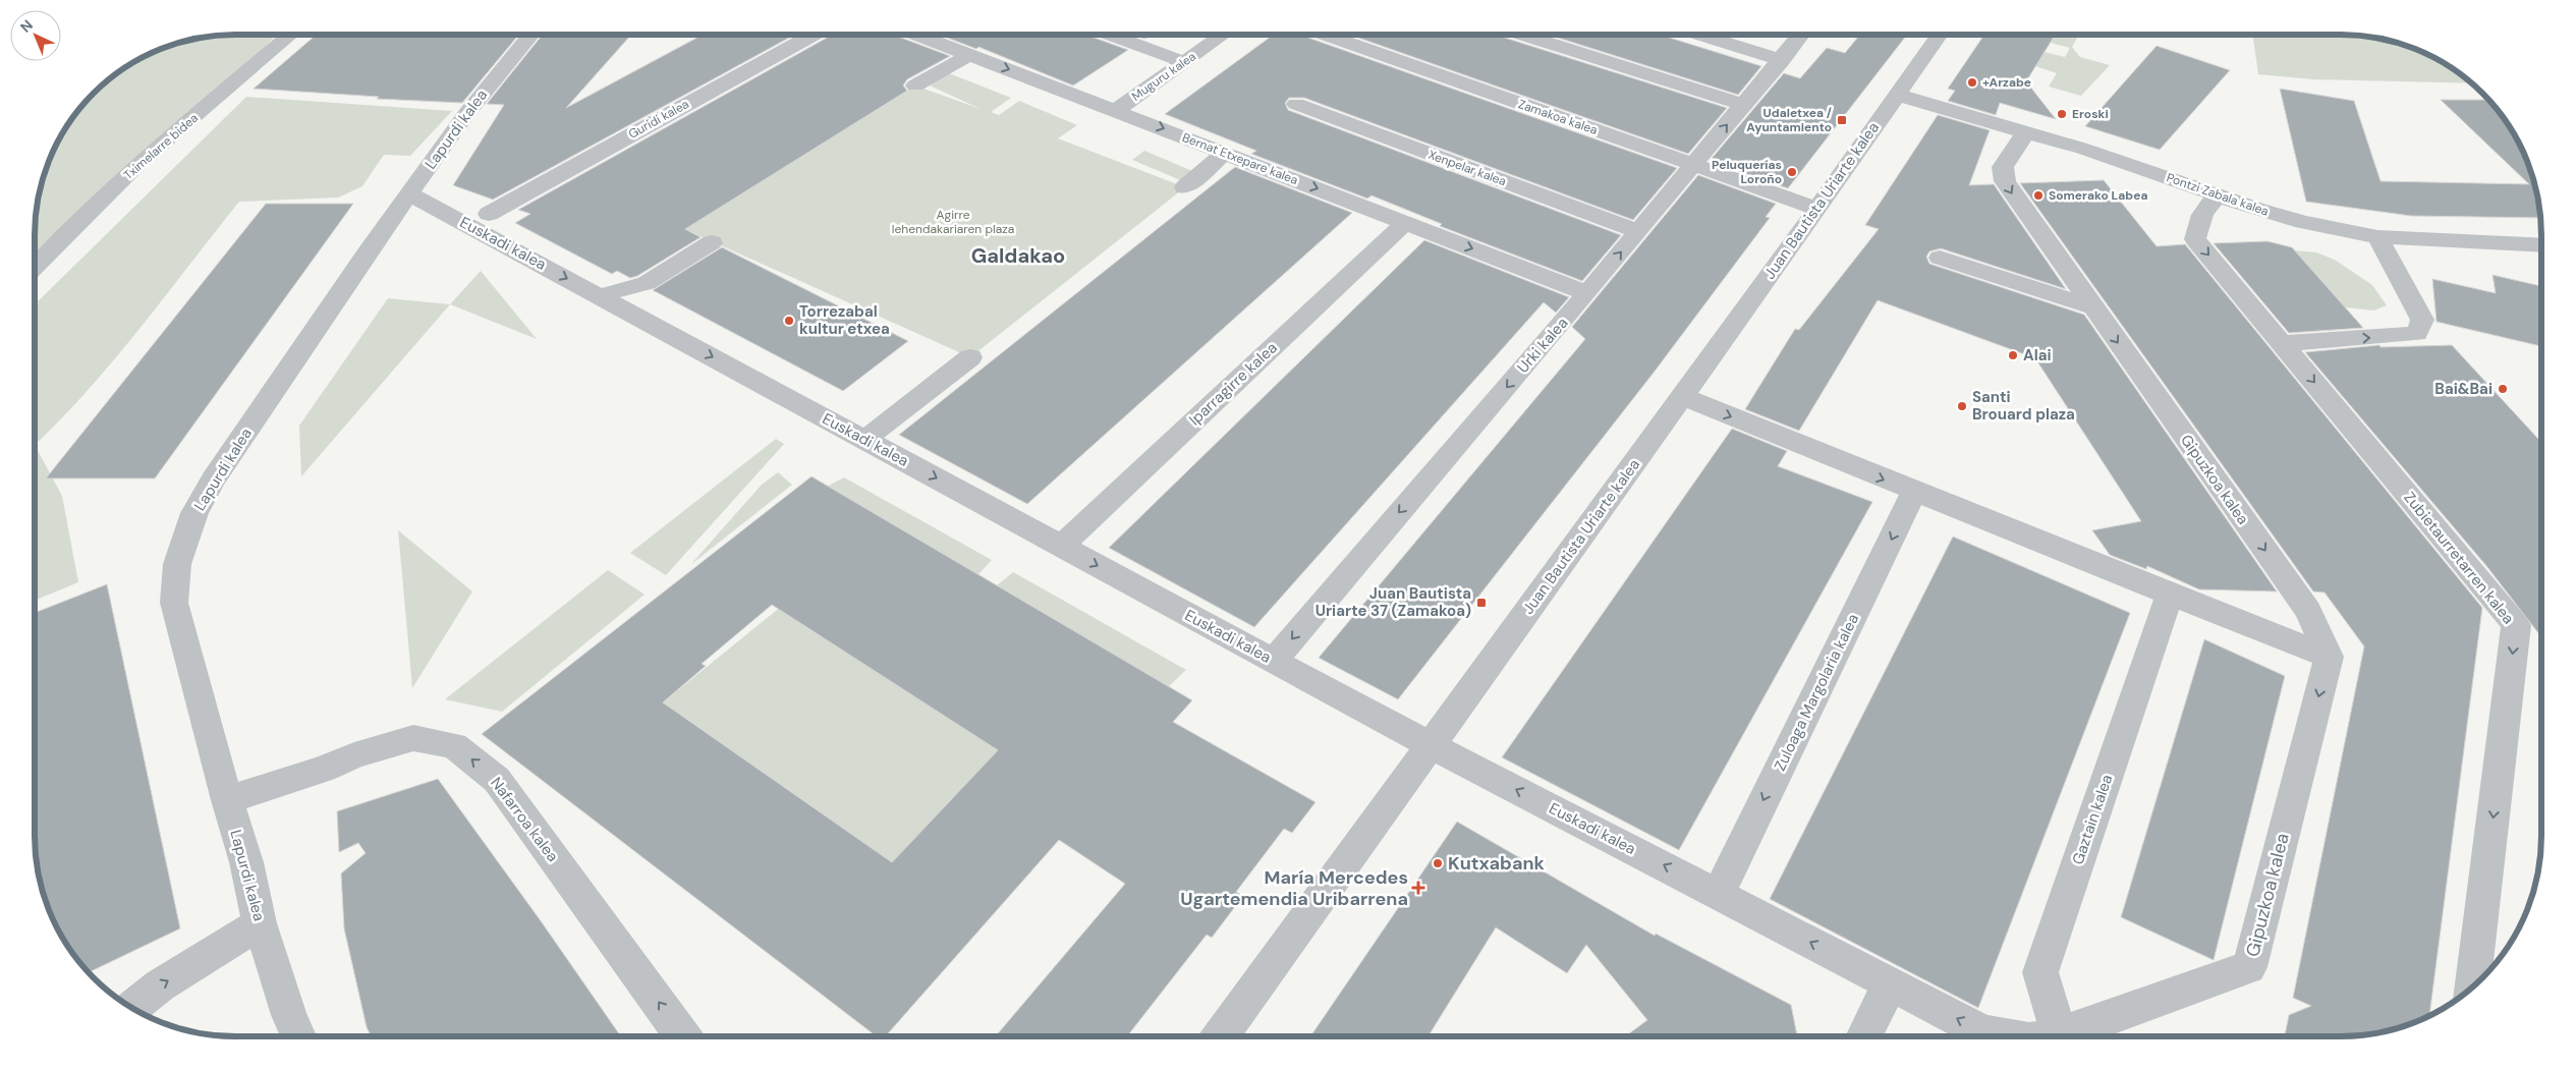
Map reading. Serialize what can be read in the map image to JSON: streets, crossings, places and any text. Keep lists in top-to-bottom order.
{
  "streets": {
    "street": [
      "Muguru kalea",
      "Zamakoa kalea",
      "Guridi kalea",
      "Lapurdi kalea",
      "Tximelarre bidea",
      "Bernat Etxepare kalea",
      "Xenpelar kalea",
      "Pontzi Zabala kalea",
      "Juan Bautista Uriarte kalea",
      "Euskadi kalea",
      "Urki kalea",
      "Iparragirre kalea",
      "Gipuzkoa kalea",
      "Zubietaurretarren kalea",
      "Zuloaga Margolaria kalea",
      "Nafarroa kalea",
      "Gaztain kalea"
    ]
  },
  "crossings": [
    ["Muguru kalea", "Bernat Etxepare kalea"],
    ["Zamakoa kalea", "Juan Bautista Uriarte kalea"],
    ["Zamakoa kalea", "Urki kalea"],
    ["Lapurdi kalea", "Euskadi kalea"],
    ["Lapurdi kalea", "Nafarroa kalea"],
    ["Bernat Etxepare kalea", "Urki kalea"],
    ["Bernat Etxepare kalea", "Iparragirre kalea"],
    ["Xenpelar kalea", "Urki kalea"],
    ["Pontzi Zabala kalea", "Juan Bautista Uriarte kalea"],
    ["Pontzi Zabala kalea", "Gipuzkoa kalea"],
    ["Pontzi Zabala kalea", "Zubietaurretarren kalea"],
    ["Juan Bautista Uriarte kalea", "Euskadi kalea"],
    ["Euskadi kalea", "Urki kalea"],
    ["Euskadi kalea", "Iparragirre kalea"],
    ["Euskadi kalea", "Zuloaga Margolaria kalea"]
  ],
  "one_way": ["Zubietaurretarren kalea", "Zuloaga Margolaria kalea", "Nafarroa kalea"],
  "districts": ["Galdakao"],
  "parks": ["Agirre lehendakariaren plaza"],
  "places": {
    "other": [
      "+Arzabe",
      "Eroski",
      "Peluquerías Loroño",
      "Somerako Labea",
      "Torrezabal kultur etxea",
      "Alai",
      "Bai&Bai",
      "Santi Brouard plaza",
      "Kutxabank"
    ],
    "transit": ["Udaletxea / Ayuntamiento", "Juan Bautista Uriarte 37 (Zamakoa)"],
    "health": ["María Mercedes Ugartemendia Uribarrena"]
  },
  "north": "top left"
}
